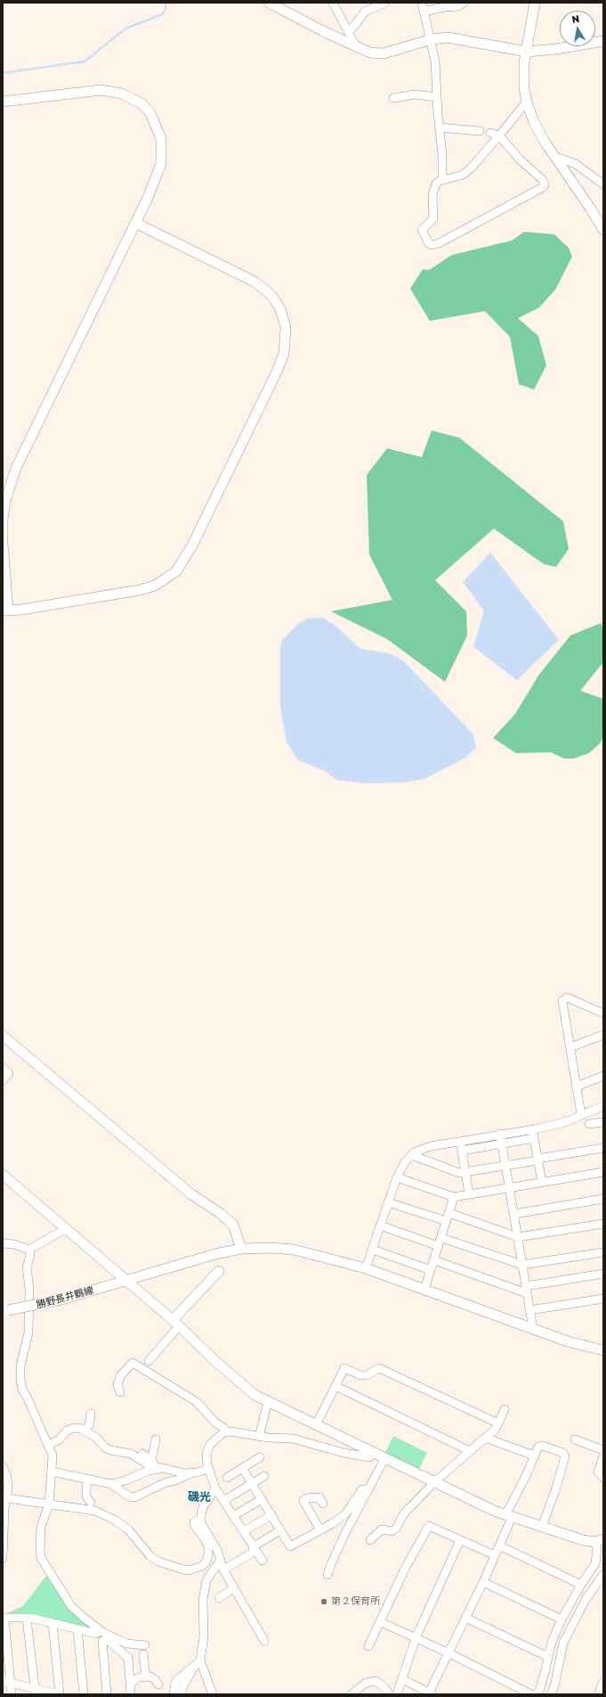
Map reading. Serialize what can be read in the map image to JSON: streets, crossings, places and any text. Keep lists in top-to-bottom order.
{
  "streets": {
    "street": ["勝野長井鶴線"]
  },
  "districts": ["磯光"],
  "places": ["第２保育所"],
  "north": "top"
}
